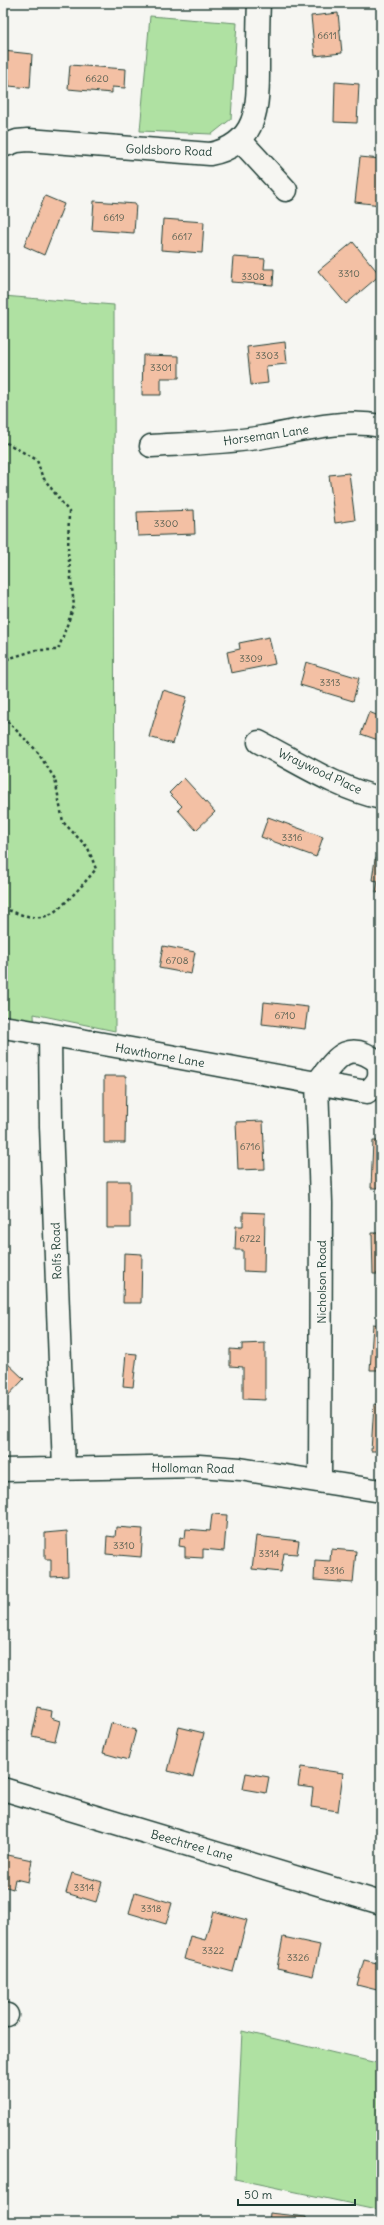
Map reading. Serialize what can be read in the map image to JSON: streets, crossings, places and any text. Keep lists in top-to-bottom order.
{
  "streets": {
    "street": [
      "Goldsboro Road",
      "Horseman Lane",
      "Wraywood Place",
      "Hawthorne Lane",
      "Rolfs Road",
      "Nicholson Road",
      "Holloman Road",
      "Beechtree Lane"
    ]
  },
  "crossings": [
    ["Hawthorne Lane", "Rolfs Road"],
    ["Hawthorne Lane", "Nicholson Road"],
    ["Rolfs Road", "Holloman Road"],
    ["Nicholson Road", "Holloman Road"]
  ],
  "house_numbers": [
    "6611",
    "6620",
    "6619",
    "6617",
    "3310",
    "3308",
    "3303",
    "3301",
    "3300",
    "3309",
    "3313",
    "3316",
    "6708",
    "6710",
    "6716",
    "6722",
    "3310",
    "3314",
    "3316",
    "3314",
    "3318",
    "3322",
    "3326"
  ],
  "scale_bar": "50 m"
}
